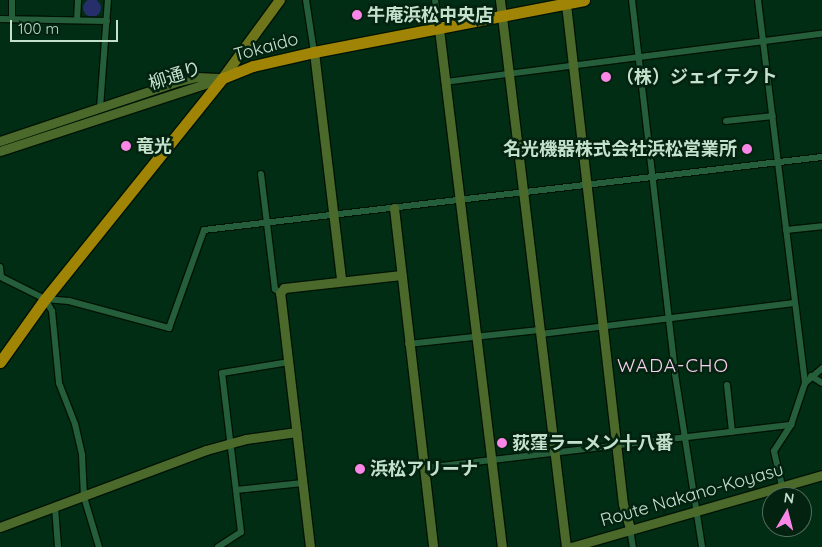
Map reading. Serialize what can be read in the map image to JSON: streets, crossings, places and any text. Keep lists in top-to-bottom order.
{
  "streets": {
    "highway": ["Tokaido"],
    "street": ["柳通り", "Route Nakano-Koyasu"]
  },
  "crossings": [
    ["Tokaido", "柳通り"]
  ],
  "districts": ["WADA-CHO"],
  "places": [
    "牛庵浜松中央店",
    "（株）ジェイテクト",
    "竜光",
    "名光機器株式会社浜松営業所",
    "荻窪ラーメン十八番",
    "浜松アリーナ"
  ],
  "scale_bar": "100 m",
  "north": "top"
}
